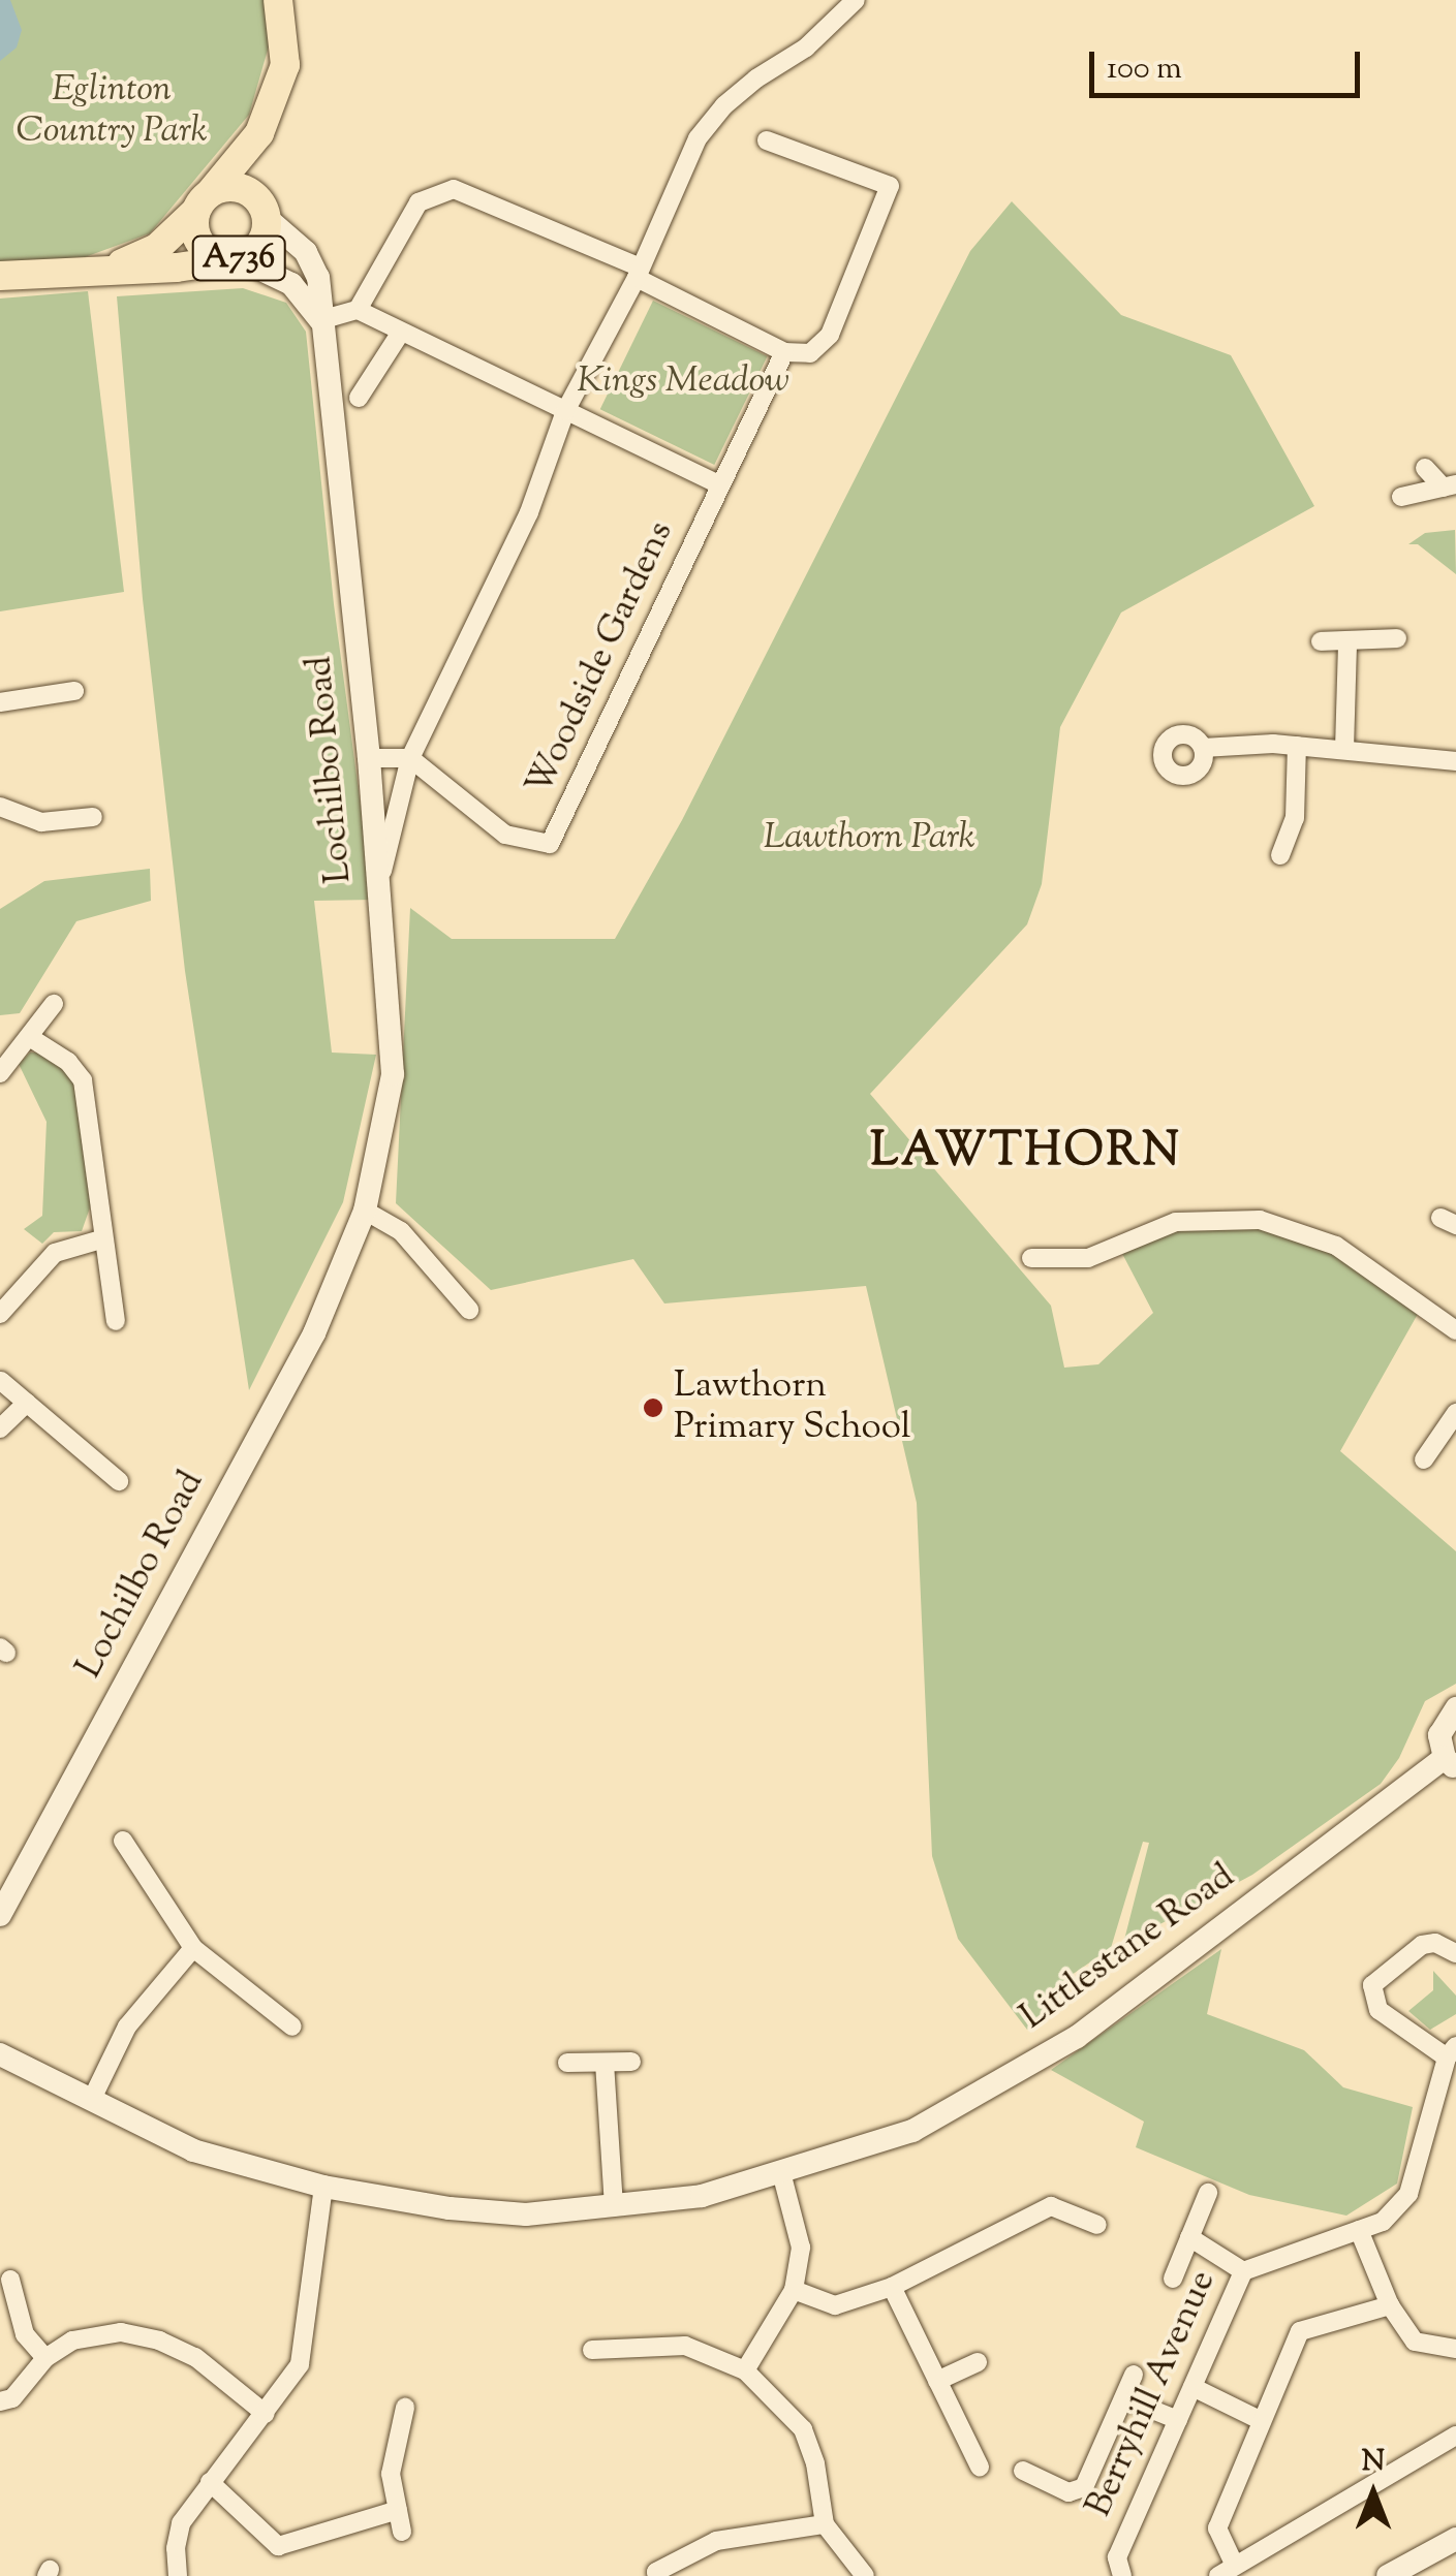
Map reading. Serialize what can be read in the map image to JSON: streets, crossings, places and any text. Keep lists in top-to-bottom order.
{
  "streets": {
    "main road": ["A736"],
    "street": [
      "Woodside Gardens",
      "Lochilbo Road",
      "Littlestane Road",
      "Berryhill Avenue"
    ]
  },
  "crossings": [
    ["A736", "Lochilbo Road"]
  ],
  "districts": ["LAWTHORN"],
  "parks": ["Eglinton Country Park", "Kings Meadow", "Lawthorn Park"],
  "places": ["Lawthorn Primary School"],
  "scale_bar": "100 m",
  "north": "top"
}
